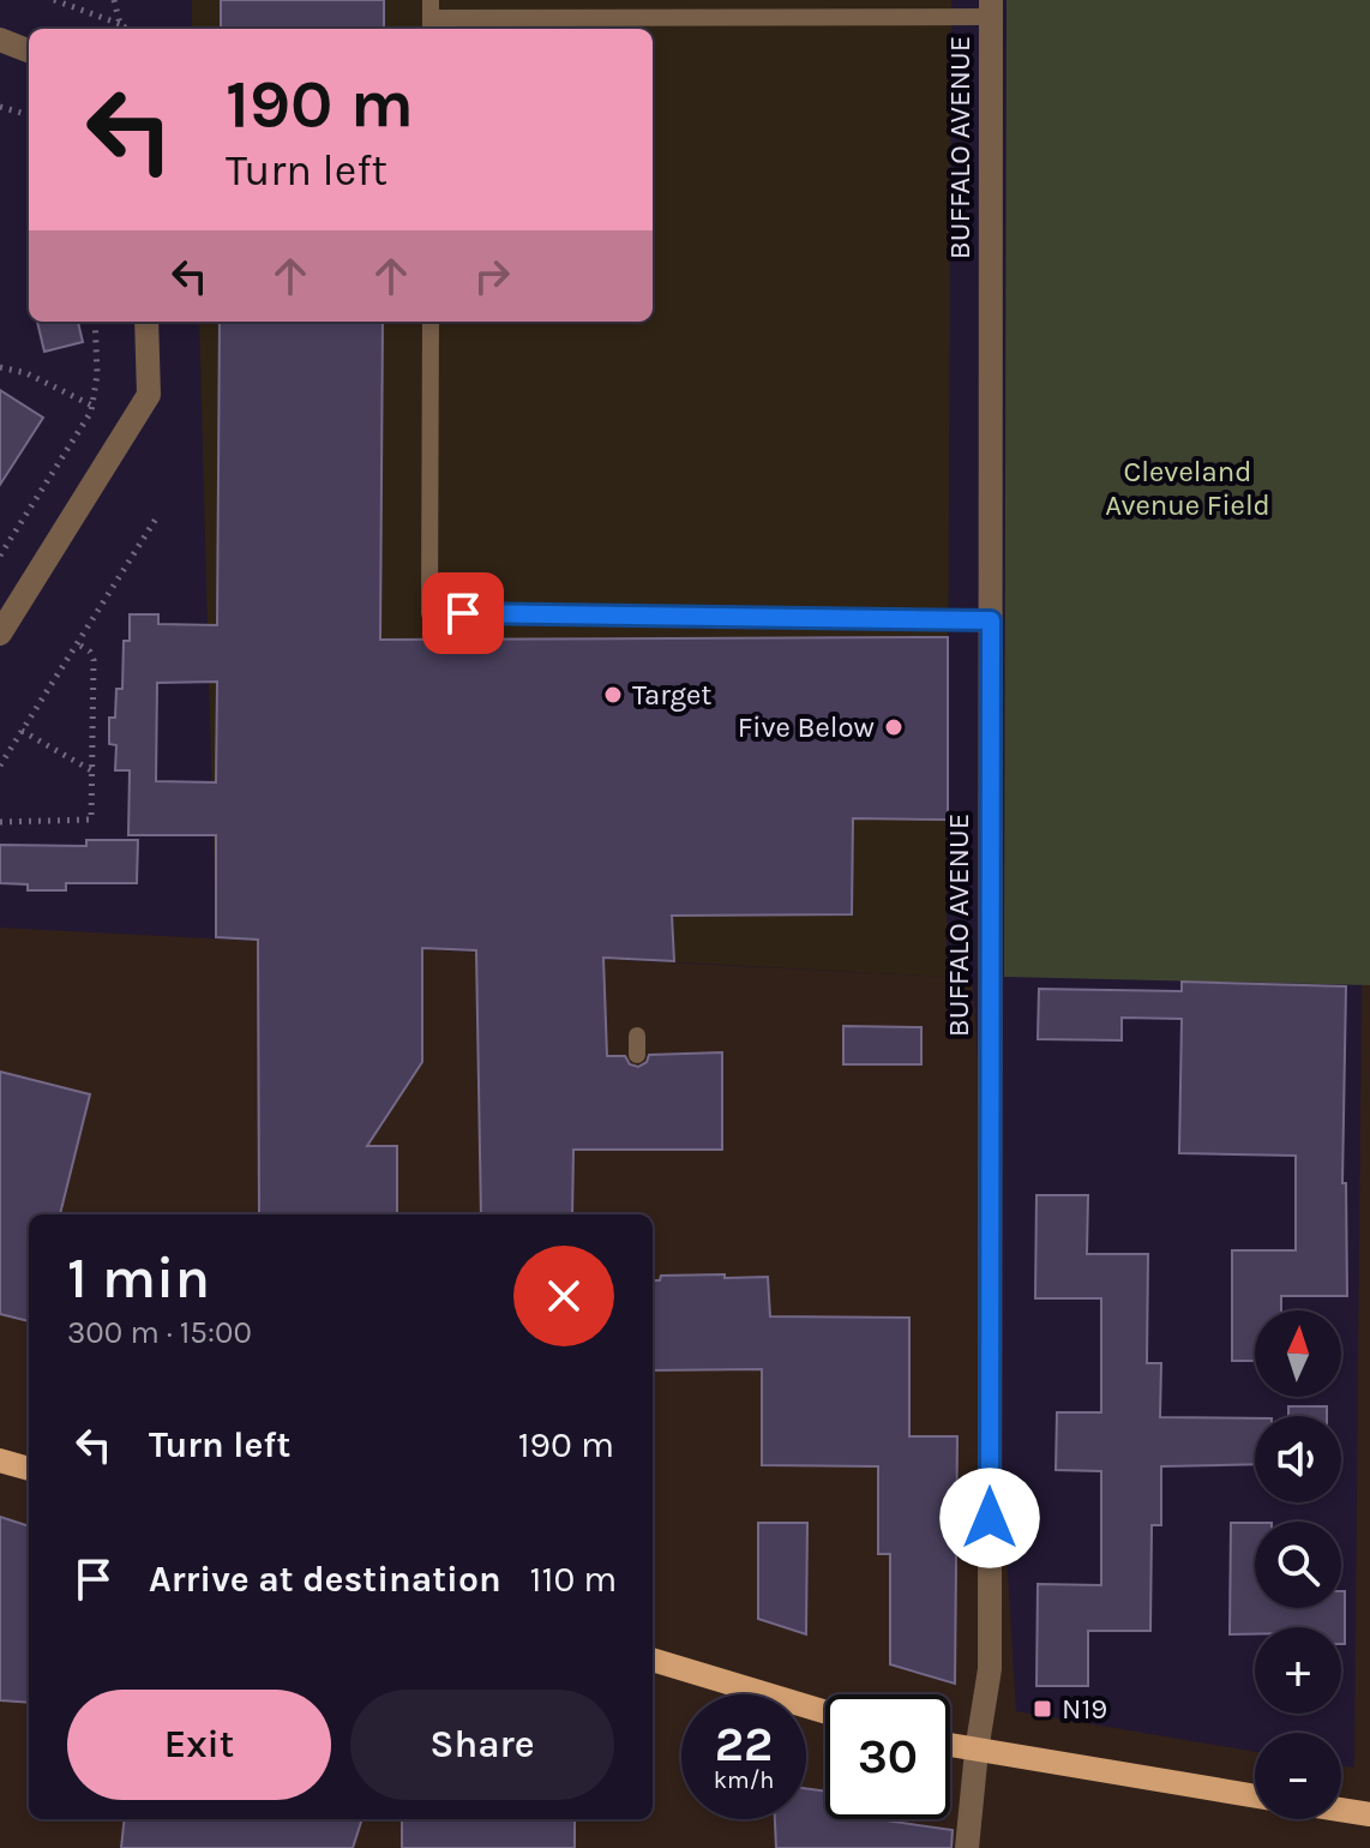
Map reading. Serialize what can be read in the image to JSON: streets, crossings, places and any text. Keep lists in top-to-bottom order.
{
  "streets": {
    "street": ["BUFFALO AVENUE"]
  },
  "parks": ["Cleveland Avenue Field"],
  "places": {
    "other": ["Target", "Five Below"],
    "transit": ["N19"]
  },
  "north": "top",
  "page": {
    "turn": ["190 m", "Turn left"],
    "heading": ["1 min", "300 m · 15:00"],
    "map_buttons": ["+", "−"],
    "list": [
      {
        "name": "Turn left",
        "value": "190 m"
      },
      {
        "name": "Arrive at destination",
        "value": "110 m"
      }
    ],
    "buttons": ["Exit", "Share"],
    "speed": "22 km/h",
    "limit": "30"
  }
}
